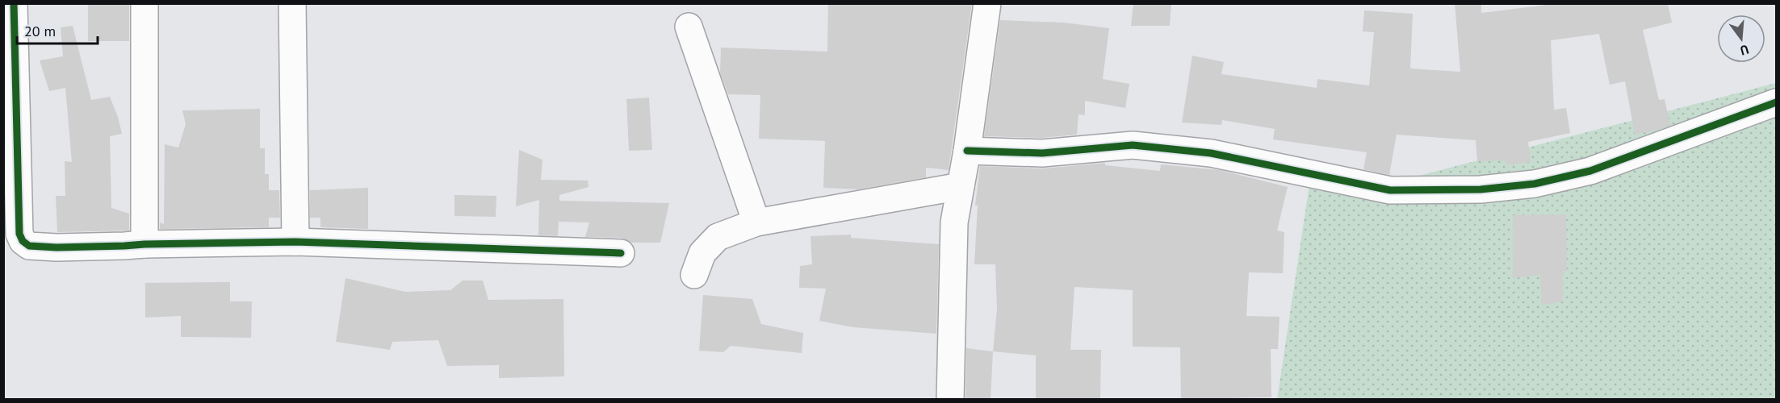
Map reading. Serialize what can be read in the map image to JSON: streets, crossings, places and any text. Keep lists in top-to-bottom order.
{
  "scale_bar": "20 m",
  "north": "bottom"
}
